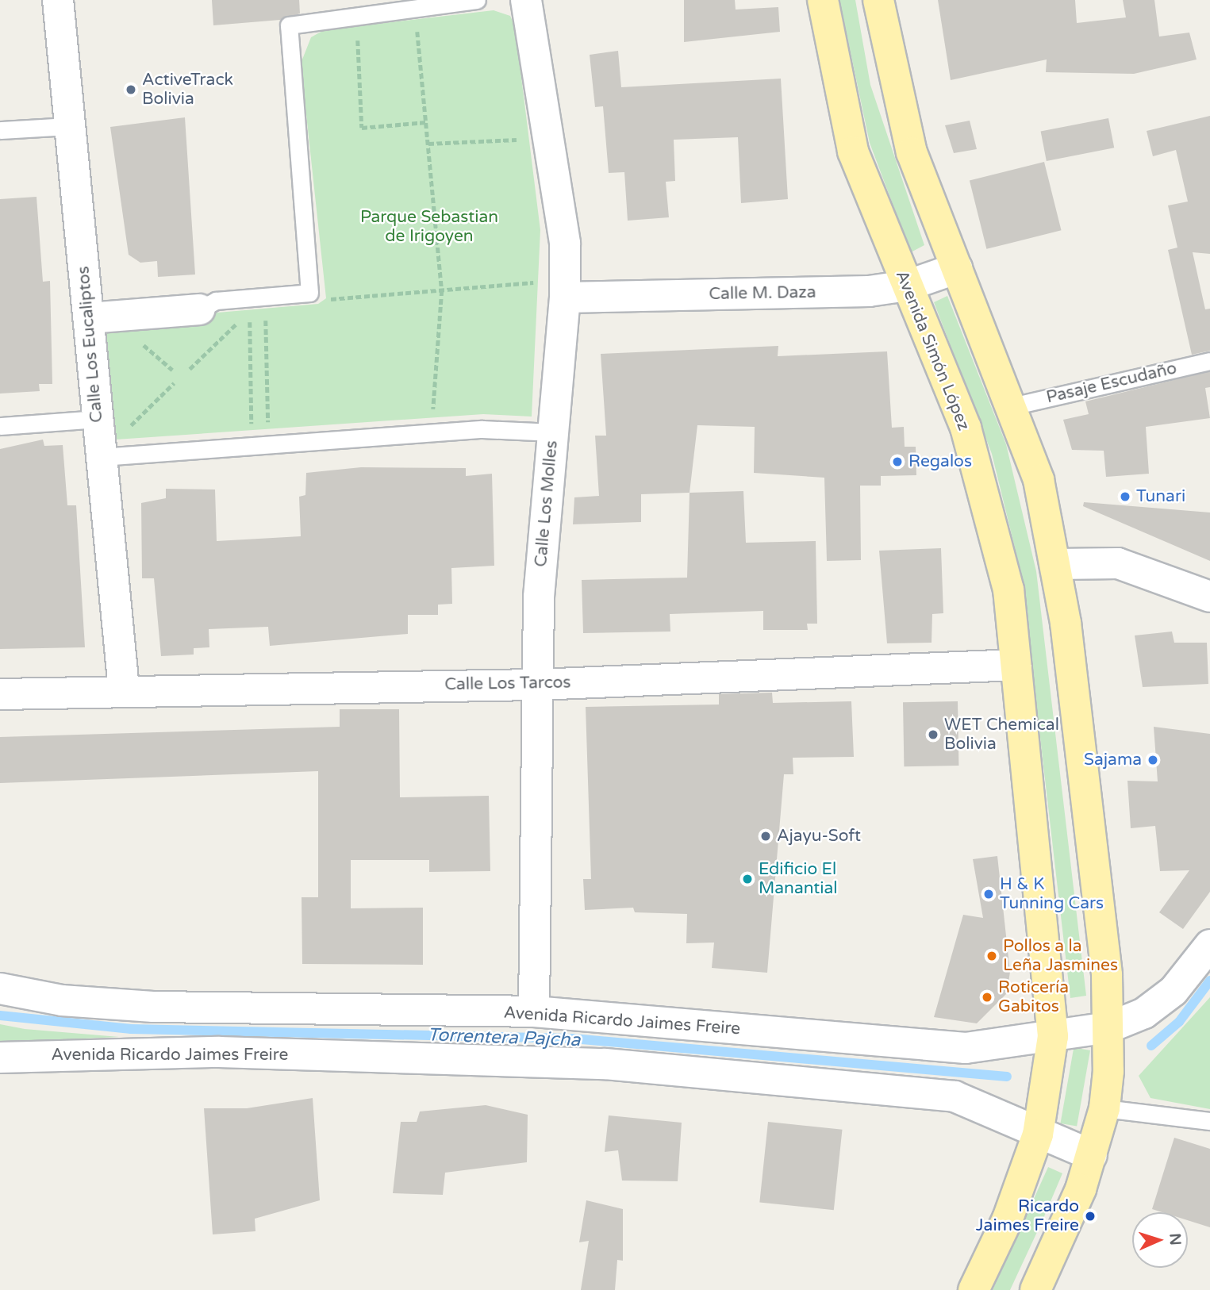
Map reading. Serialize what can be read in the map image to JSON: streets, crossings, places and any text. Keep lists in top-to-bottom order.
{
  "streets": {
    "main road": ["Avenida Simón López"],
    "street": [
      "Calle M. Daza",
      "Calle Los Eucaliptos",
      "Calle Los Molles",
      "Calle Los Tarcos",
      "Avenida Ricardo Jaimes Freire"
    ],
    "lane": ["Pasaje Escudaño"]
  },
  "crossings": [
    ["Calle M. Daza", "Avenida Simón López"],
    ["Calle M. Daza", "Calle Los Molles"],
    ["Calle Los Eucaliptos", "Calle Los Tarcos"],
    ["Avenida Simón López", "Calle Los Tarcos"],
    ["Avenida Simón López", "Avenida Ricardo Jaimes Freire"],
    ["Calle Los Molles", "Calle Los Tarcos"],
    ["Calle Los Molles", "Avenida Ricardo Jaimes Freire"]
  ],
  "water": ["Torrentera Pajcha"],
  "parks": ["Parque Sebastian de Irigoyen"],
  "places": [
    "ActiveTrack Bolivia",
    "Regalos",
    "Tunari",
    "WET Chemical Bolivia",
    "Sajama",
    "Ajayu-Soft",
    "Edificio El Manantial",
    "H & K Tunning Cars",
    "Pollos a la Leña Jasmines",
    "Roticería Gabitos",
    "Ricardo Jaimes Freire"
  ],
  "north": "right"
}
